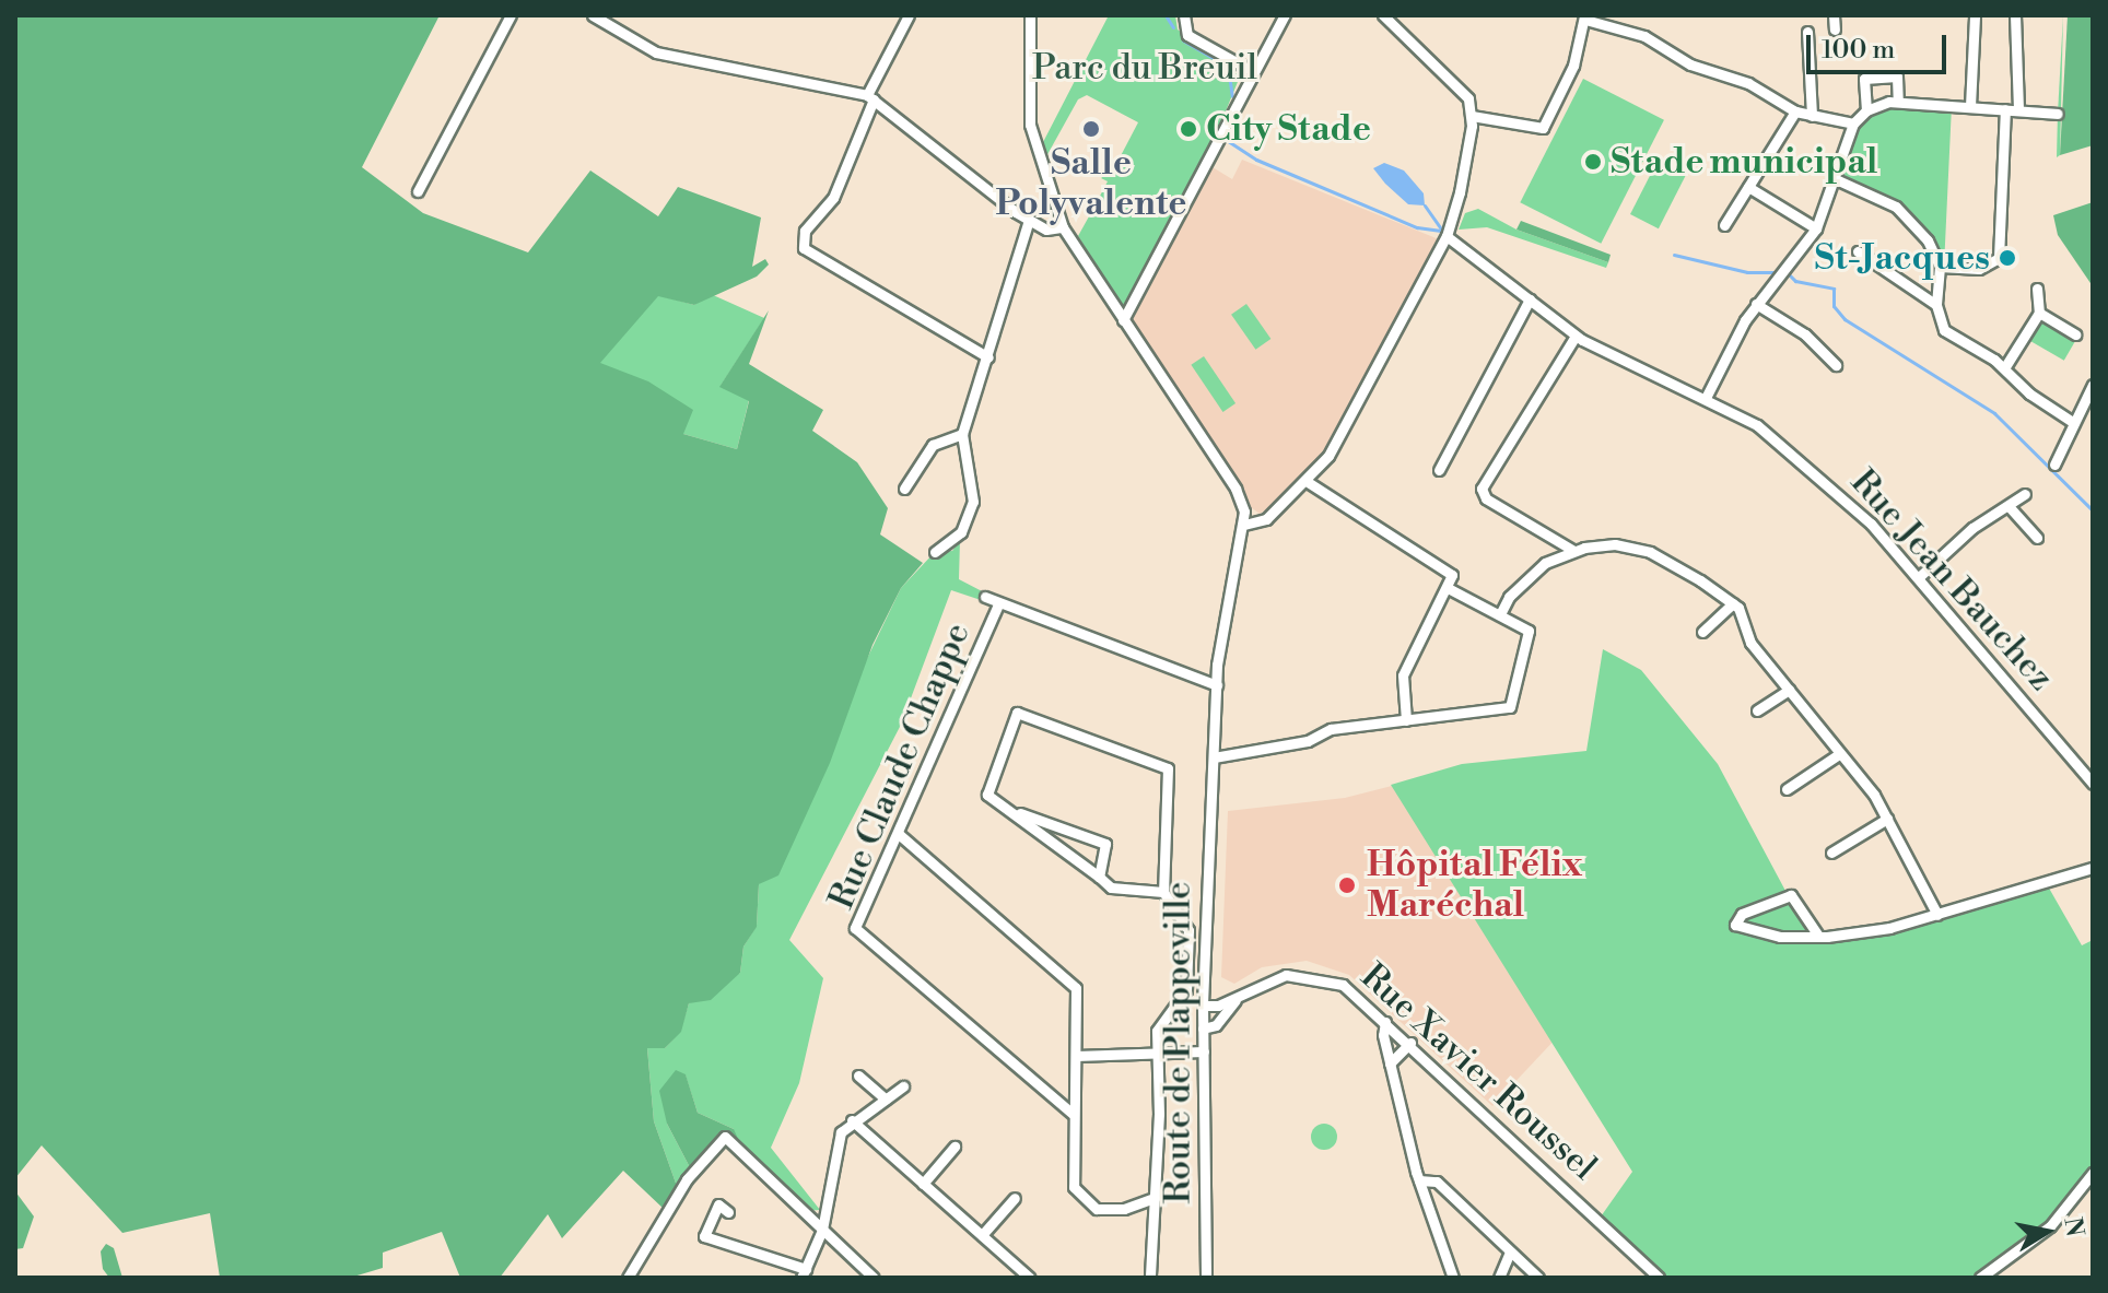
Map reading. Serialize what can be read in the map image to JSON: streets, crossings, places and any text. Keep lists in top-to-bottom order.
{
  "streets": {
    "street": [
      "Rue Jean Bauchez",
      "Rue Claude Chappe",
      "Route de Plappeville",
      "Rue Xavier Roussel"
    ]
  },
  "crossings": [
    ["Route de Plappeville", "Rue Xavier Roussel"]
  ],
  "parks": ["Parc du Breuil"],
  "places": [
    "Salle Polyvalente",
    "City Stade",
    "Stade municipal",
    "St-Jacques",
    "Hôpital Félix Maréchal"
  ],
  "scale_bar": "100 m",
  "north": "right"
}
